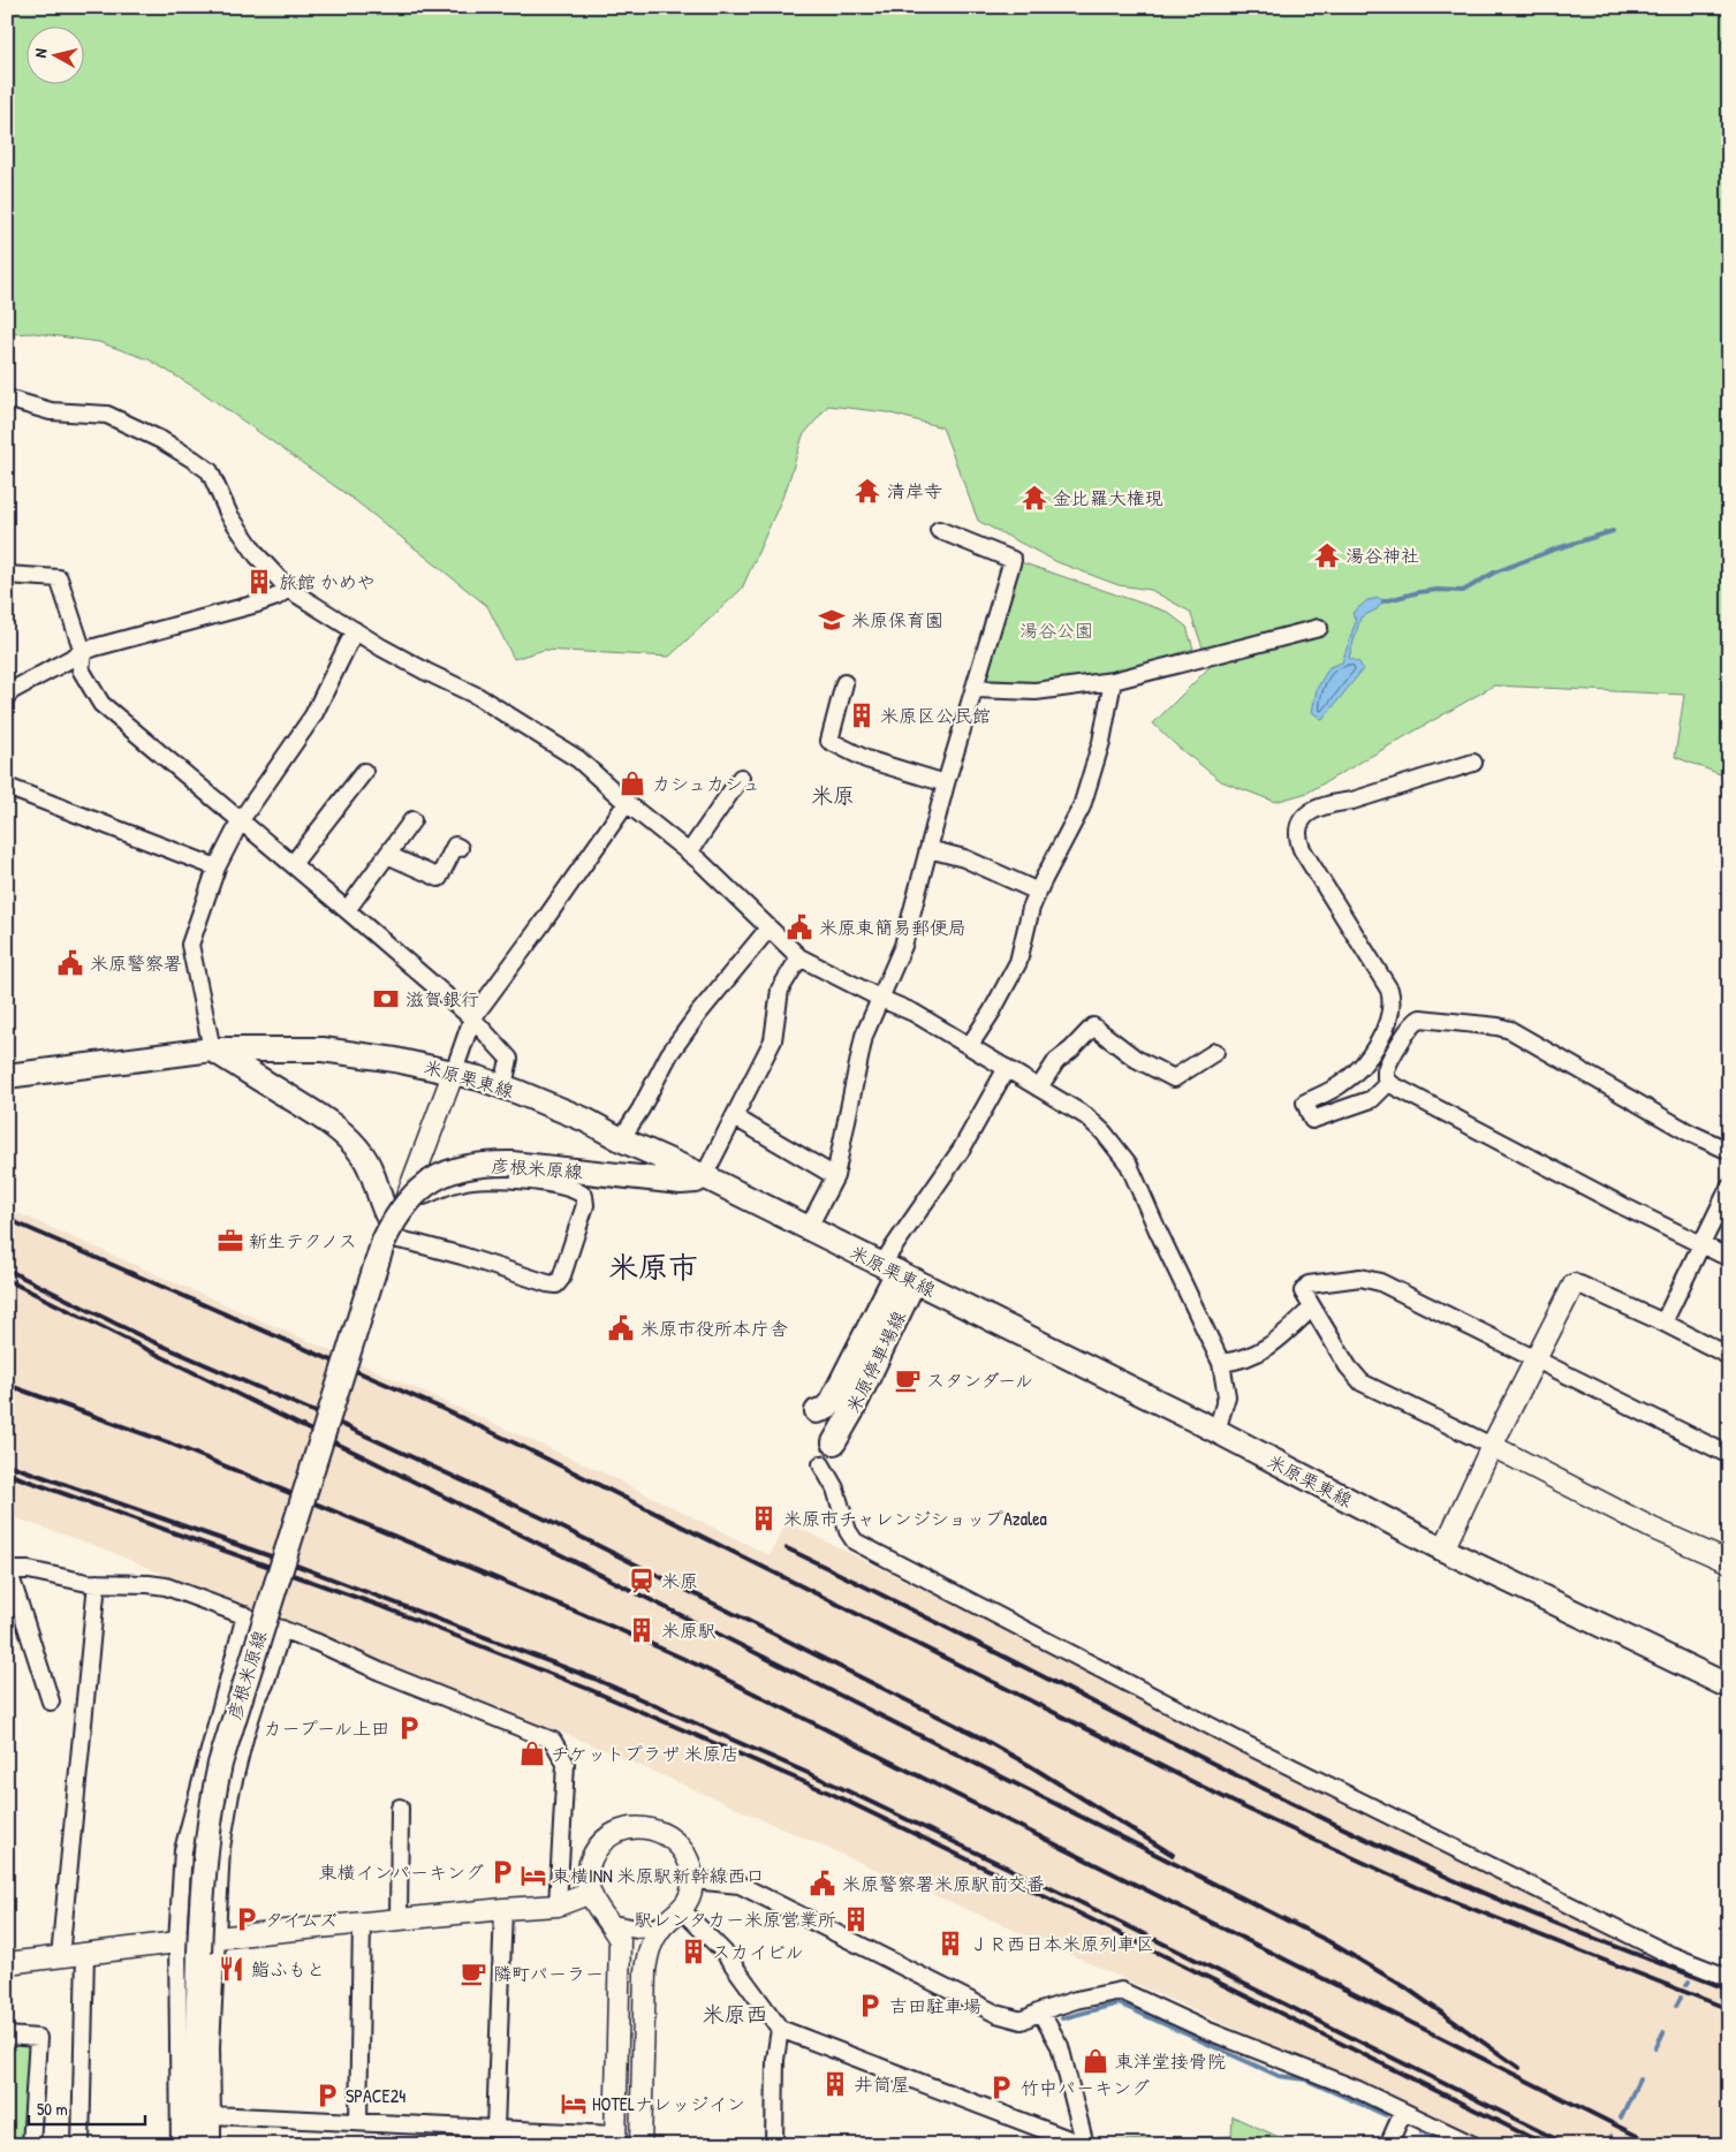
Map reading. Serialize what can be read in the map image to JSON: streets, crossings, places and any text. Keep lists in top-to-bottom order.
{
  "streets": {
    "main road": ["米原栗東線", "彦根米原線", "米原停車場線"]
  },
  "crossings": [
    ["米原栗東線", "彦根米原線"],
    ["米原栗東線", "米原停車場線"]
  ],
  "districts": ["米原", "米原市", "米原西"],
  "parks": ["湯谷公園"],
  "places": {
    "temple": ["清岸寺", "金比羅大権現", "湯谷神社"],
    "building": [
      "旅館 かめや",
      "米原区公民館",
      "米原市チャレンジショップAzalea",
      "米原駅",
      "駅レンタカー米原営業所",
      "ＪＲ西日本米原列車区",
      "スカイビル",
      "井筒屋"
    ],
    "school or university": ["米原保育園"],
    "shop": ["カシュカシュ", "チケットプラザ 米原店", "東洋堂接骨院"],
    "public building": [
      "米原東簡易郵便局",
      "米原警察署",
      "米原市役所本庁舎",
      "米原警察署米原駅前交番"
    ],
    "bank": ["滋賀銀行"],
    "office": ["新生テクノス"],
    "cafe": ["スタンダール", "隣町パーラー"],
    "station": ["米原"],
    "parking": [
      "カープール上田",
      "東横インパーキング",
      "タイムズ",
      "吉田駐車場",
      "竹中パーキング",
      "SPACE24"
    ],
    "hotel": ["東横INN 米原駅新幹線西口", "HOTELナレッジイン"],
    "restaurant": ["鮨ふもと"]
  },
  "scale_bar": "50 m",
  "north": "left"
}
